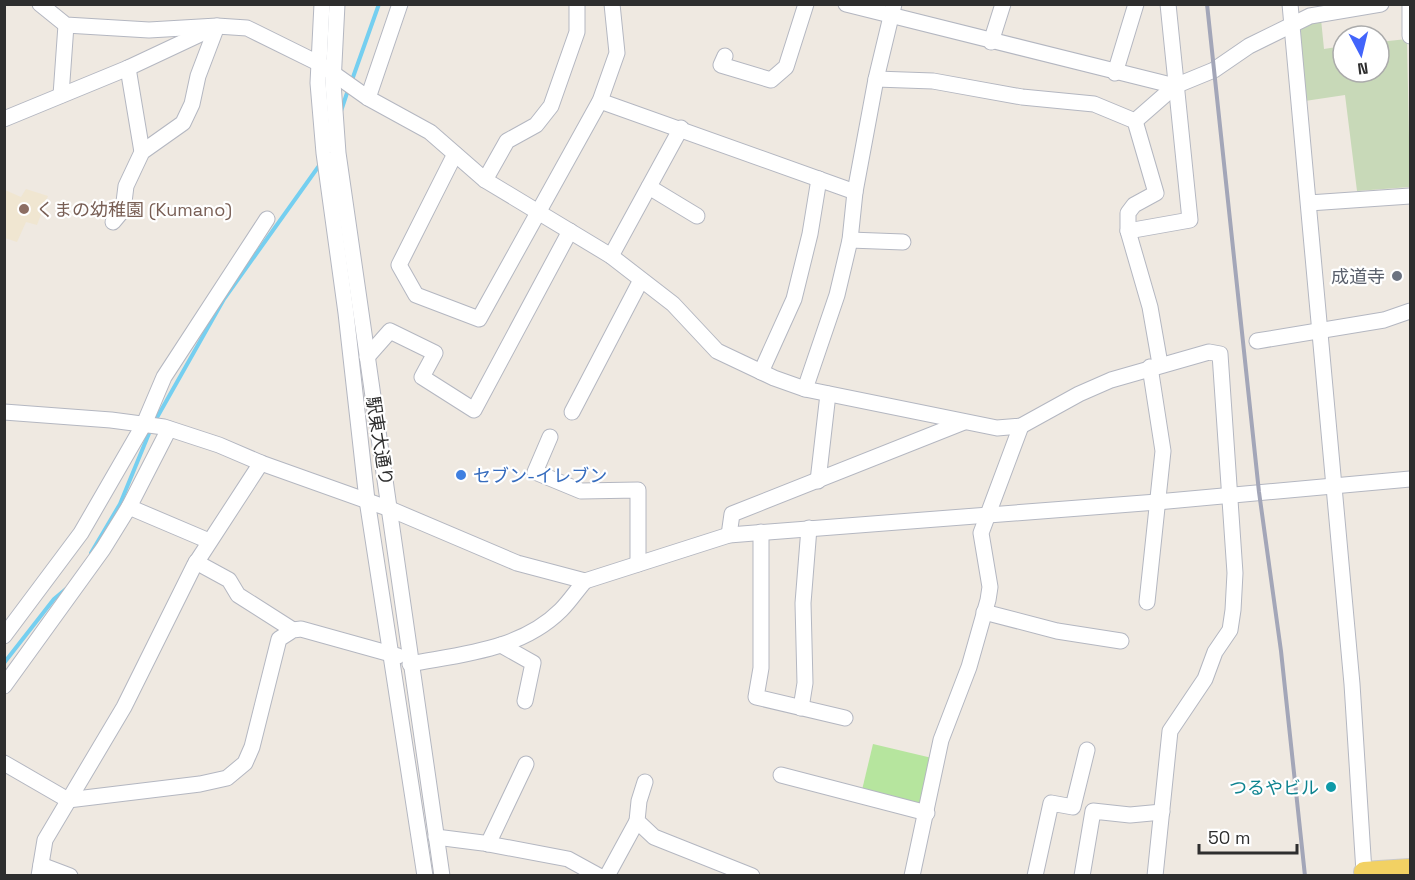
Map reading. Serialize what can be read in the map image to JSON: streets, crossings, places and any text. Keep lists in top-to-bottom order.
{
  "streets": {
    "street": ["駅東大通り"]
  },
  "places": [
    "くまの幼稚園 (Kumano)",
    "成道寺",
    "セブン-イレブン",
    "つるやビル"
  ],
  "scale_bar": "50 m",
  "north": "bottom"
}
